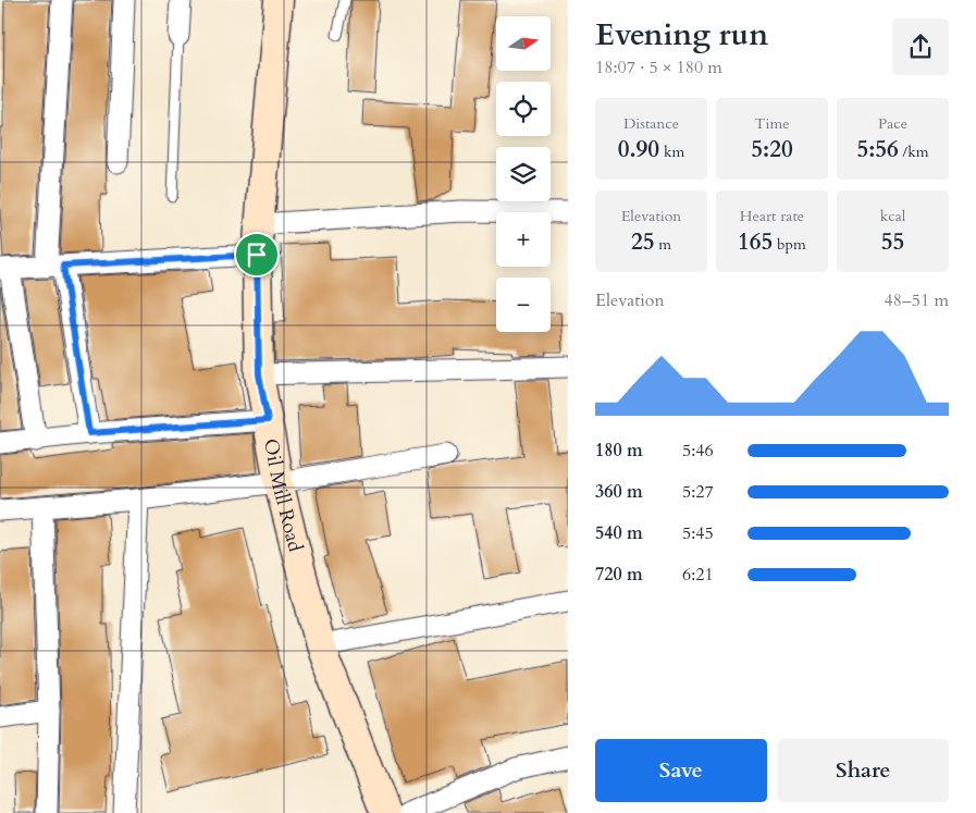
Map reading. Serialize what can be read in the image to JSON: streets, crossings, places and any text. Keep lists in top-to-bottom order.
{
  "streets": {
    "street": ["Oil Mill Road"]
  },
  "north": "right",
  "page": {
    "heading": ["Evening run", "18:07 · 5 × 180 m"],
    "map_buttons": ["+", "−"],
    "stats": [
      ["Distance", "0.90 km"],
      ["Time", "5:20"],
      ["Pace", "5:56 /km"],
      ["Elevation", "25 m"],
      ["Heart rate", "165 bpm"],
      ["kcal", "55"]
    ],
    "chart": ["Elevation", "48–51 m"],
    "list": [
      {
        "name": "180 m",
        "note": "5:46"
      },
      {
        "name": "360 m",
        "note": "5:27"
      },
      {
        "name": "540 m",
        "note": "5:45"
      },
      {
        "name": "720 m",
        "note": "6:21"
      }
    ],
    "buttons": ["Save", "Share"]
  }
}
